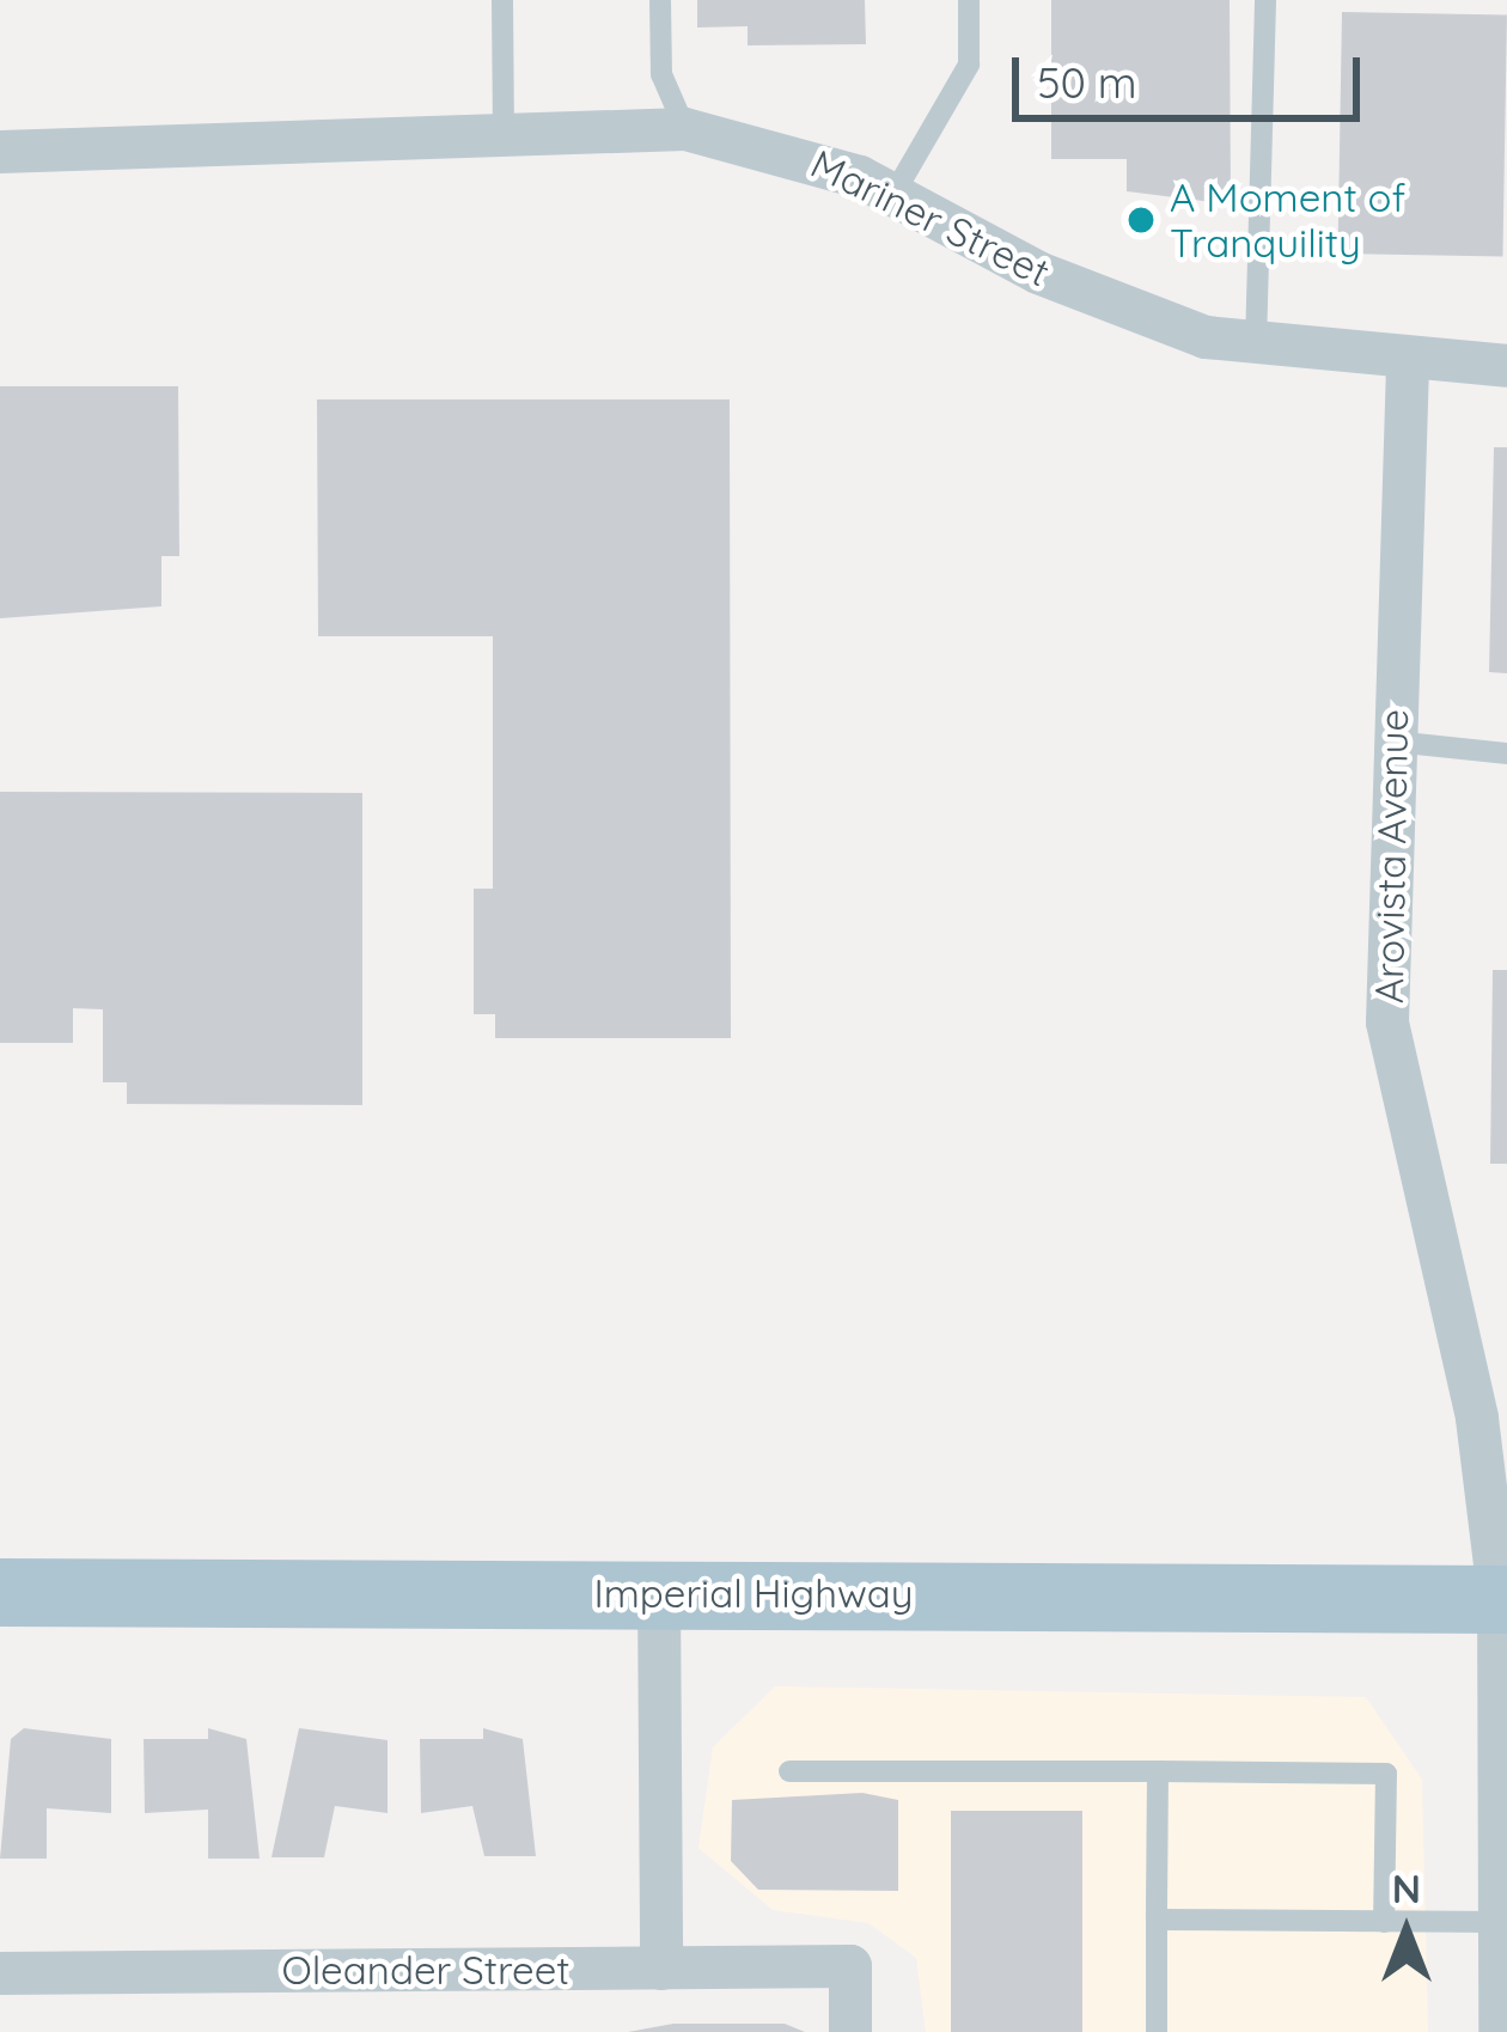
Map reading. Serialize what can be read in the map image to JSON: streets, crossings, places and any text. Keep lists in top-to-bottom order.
{
  "streets": {
    "main road": ["Imperial Highway"],
    "street": ["Mariner Street", "Arovista Avenue", "Oleander Street"]
  },
  "crossings": [
    ["Mariner Street", "Arovista Avenue"],
    ["Arovista Avenue", "Imperial Highway"]
  ],
  "places": ["A Moment of Tranquility"],
  "scale_bar": "50 m",
  "north": "top"
}
